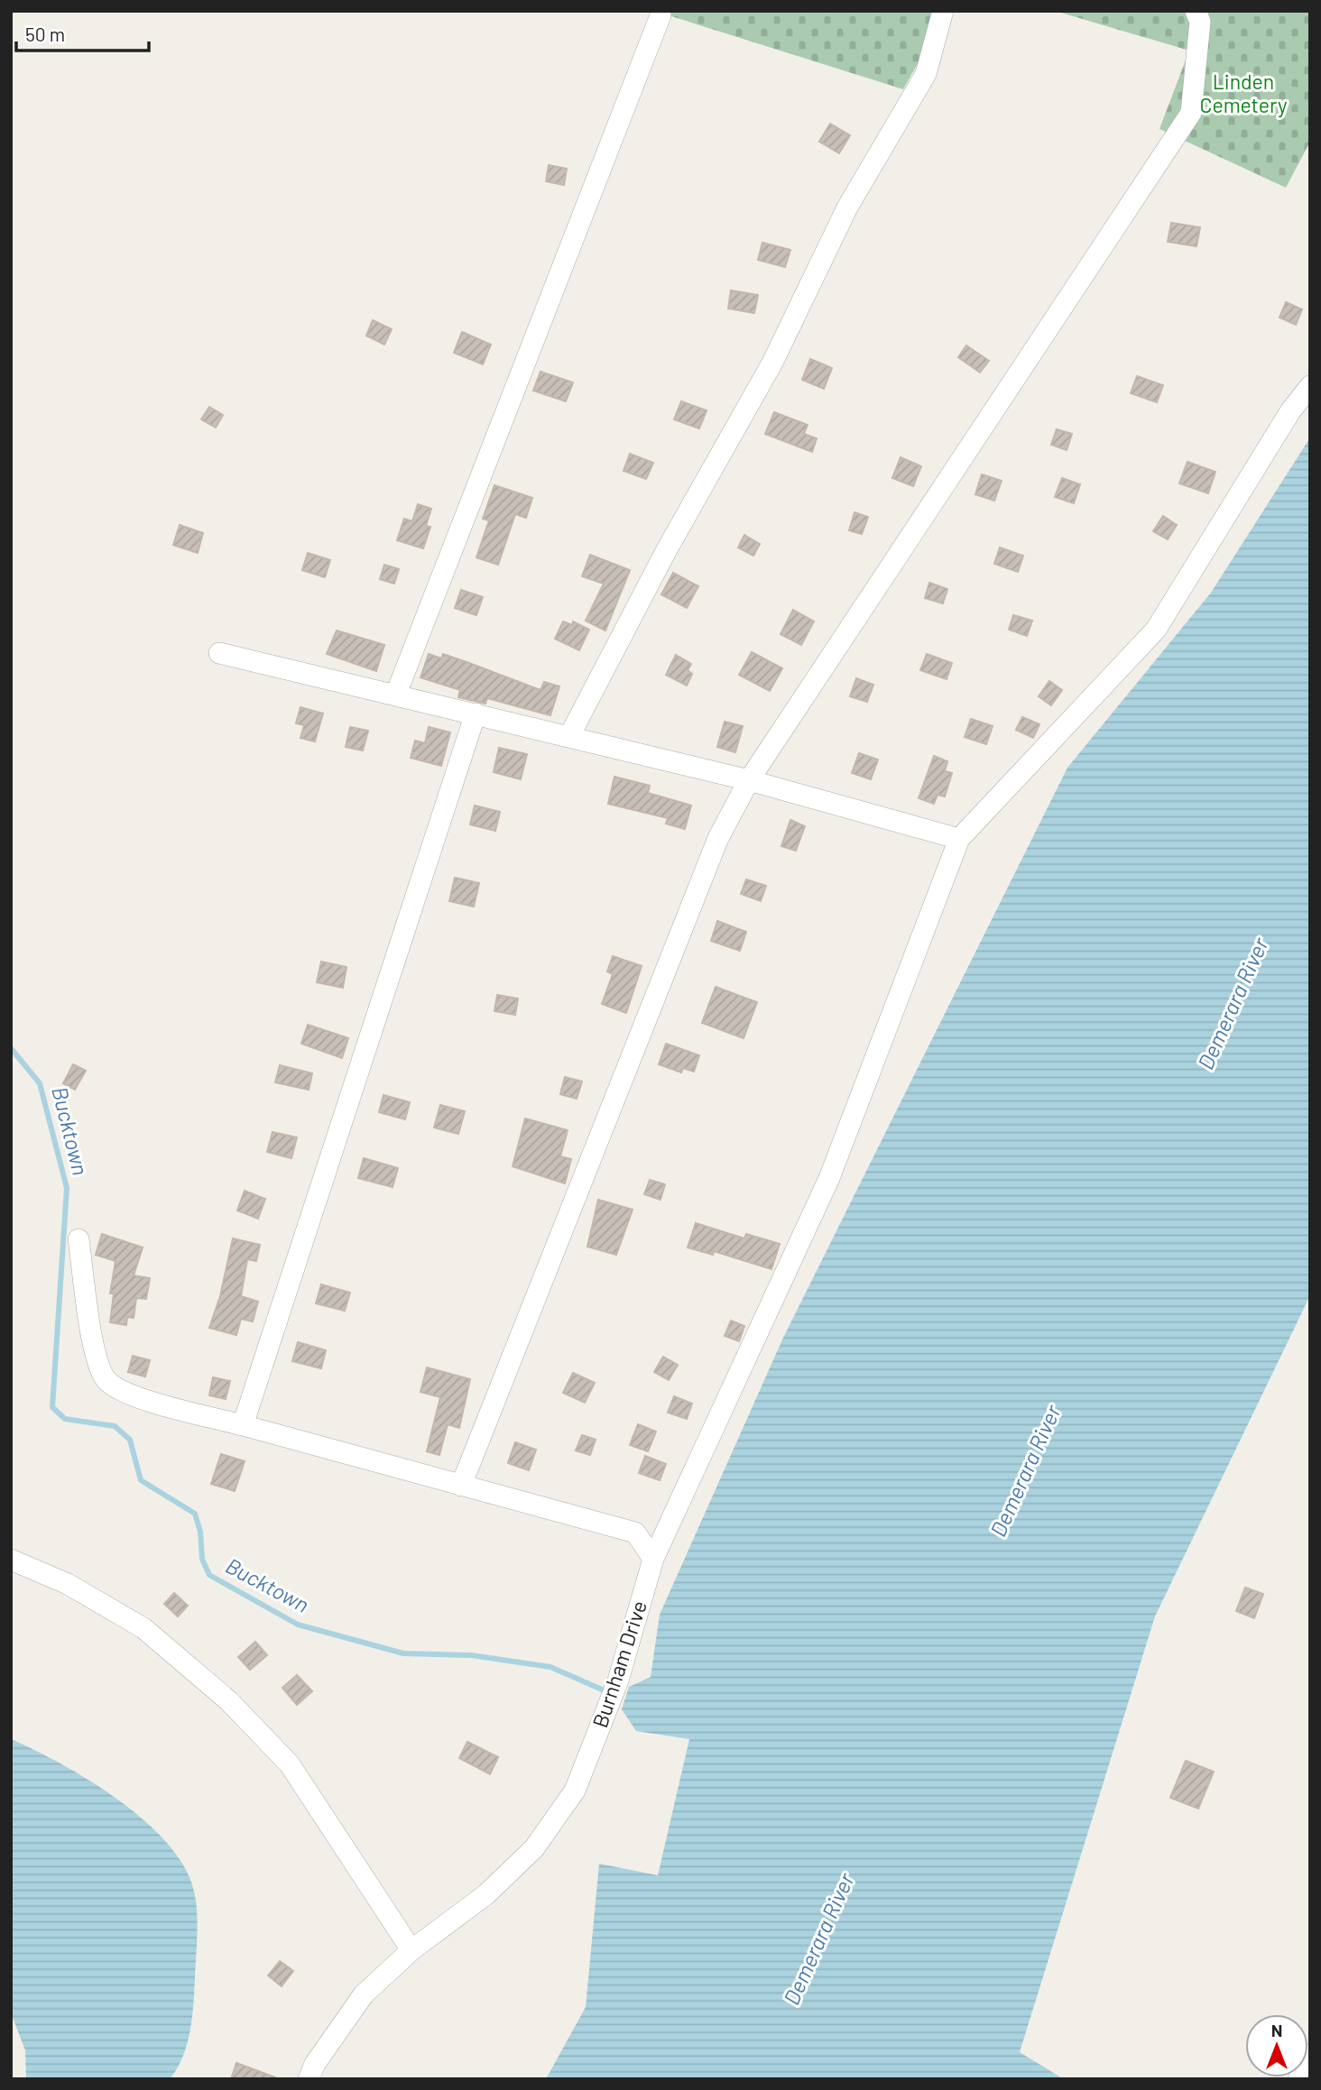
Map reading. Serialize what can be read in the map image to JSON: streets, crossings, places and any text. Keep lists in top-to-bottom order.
{
  "streets": {
    "street": ["Burnham Drive"]
  },
  "water": ["Demerara River", "Bucktown"],
  "parks": ["Linden Cemetery"],
  "scale_bar": "50 m",
  "north": "top"
}
